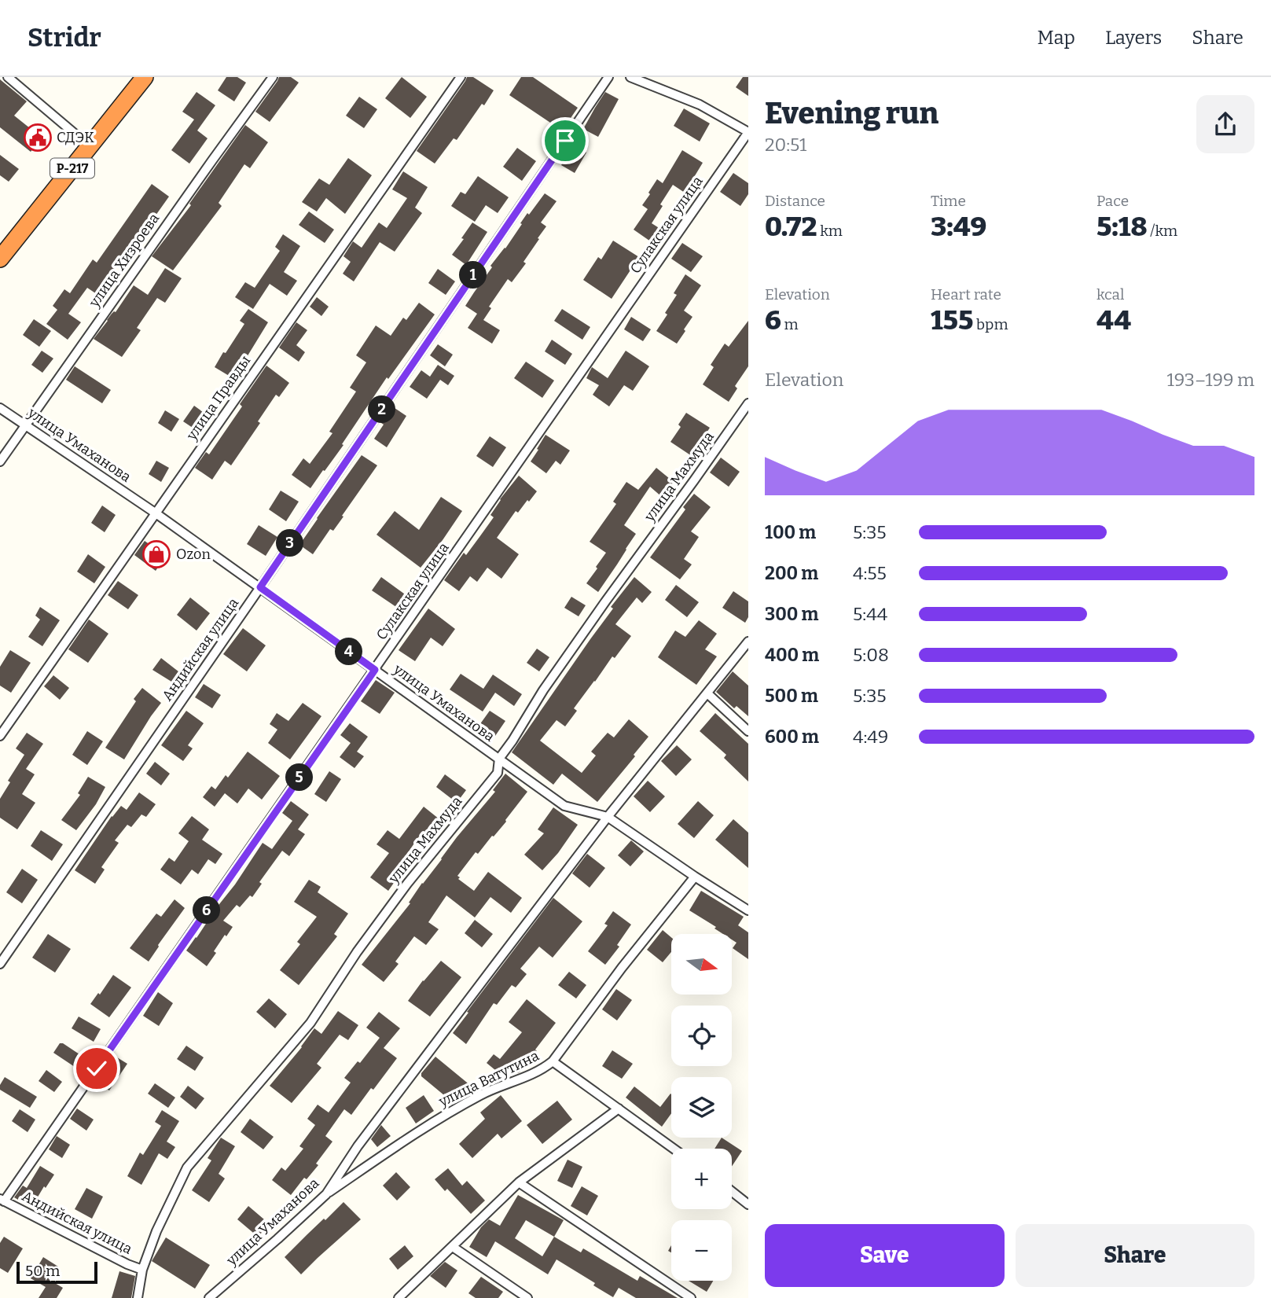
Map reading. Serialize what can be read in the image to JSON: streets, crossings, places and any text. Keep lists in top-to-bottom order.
{
  "streets": {
    "highway": ["Р-217"],
    "street": [
      "Сулакская улица",
      "улица Хизроева",
      "улица Правды",
      "улица Умаханова",
      "улица Махмуда",
      "Андийская улица",
      "улица Ватутина"
    ]
  },
  "crossings": [
    ["Сулакская улица", "улица Умаханова"],
    ["Сулакская улица", "Андийская улица"],
    ["улица Хизроева", "улица Умаханова"],
    ["улица Правды", "улица Умаханова"],
    ["улица Умаханова", "улица Махмуда"],
    ["улица Умаханова", "Андийская улица"],
    ["улица Умаханова", "улица Ватутина"],
    ["улица Махмуда", "Андийская улица"]
  ],
  "places": {
    "public building": ["СДЭК"],
    "shop": ["Ozon"]
  },
  "scale_bar": "50 m",
  "north": "right",
  "page": {
    "header": "Stridr",
    "nav": ["Map", "Layers", "Share"],
    "heading": ["Evening run", "20:51"],
    "stats": [
      ["Distance", "0.72 km"],
      ["Time", "3:49"],
      ["Pace", "5:18 /km"],
      ["Elevation", "6 m"],
      ["Heart rate", "155 bpm"],
      ["kcal", "44"]
    ],
    "pins": [
      "1",
      "2",
      "3",
      "4",
      "5",
      "6"
    ],
    "chart": ["Elevation", "193–199 m"],
    "list": [
      {
        "name": "100 m",
        "note": "5:35"
      },
      {
        "name": "200 m",
        "note": "4:55"
      },
      {
        "name": "300 m",
        "note": "5:44"
      },
      {
        "name": "400 m",
        "note": "5:08"
      },
      {
        "name": "500 m",
        "note": "5:35"
      },
      {
        "name": "600 m",
        "note": "4:49"
      }
    ],
    "map_buttons": ["+", "−"],
    "buttons": ["Save", "Share"],
    "scale": "50 m"
  }
}
